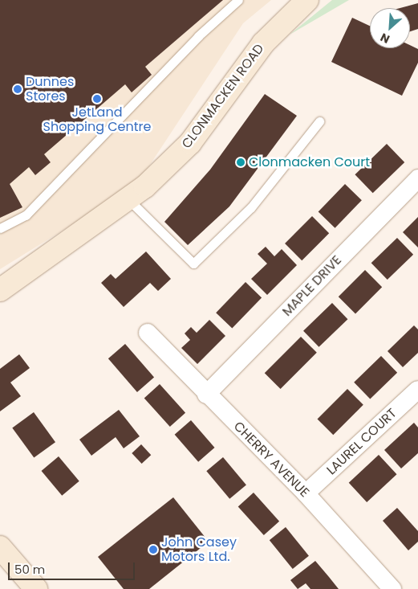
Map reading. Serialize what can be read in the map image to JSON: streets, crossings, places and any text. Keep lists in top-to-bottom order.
{
  "streets": {
    "street": [
      "CLONMACKEN ROAD",
      "MAPLE DRIVE",
      "LAUREL COURT",
      "CHERRY AVENUE"
    ]
  },
  "crossings": [
    ["MAPLE DRIVE", "CHERRY AVENUE"],
    ["LAUREL COURT", "CHERRY AVENUE"]
  ],
  "places": [
    "Dunnes Stores",
    "JetLand Shopping Centre",
    "Clonmacken Court",
    "John Casey Motors Ltd."
  ],
  "scale_bar": "50 m",
  "north": "bottom left"
}
